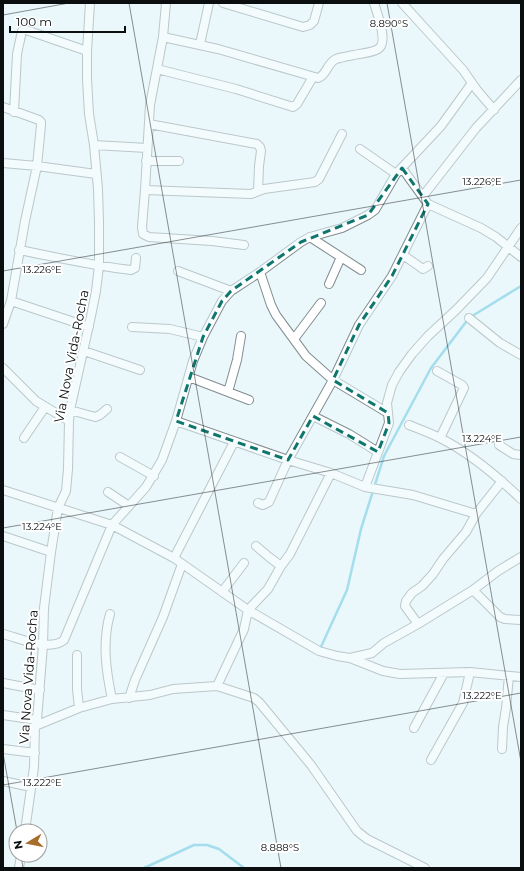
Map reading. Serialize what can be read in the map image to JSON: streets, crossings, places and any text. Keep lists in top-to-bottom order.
{
  "streets": {
    "street": ["Via Nova Vida-Rocha"]
  },
  "scale_bar": "100 m",
  "north": "left",
  "coordinates": [
    "8.890°S",
    "13.226°E",
    "13.224°E",
    "13.222°E",
    "8.888°S"
  ]
}
